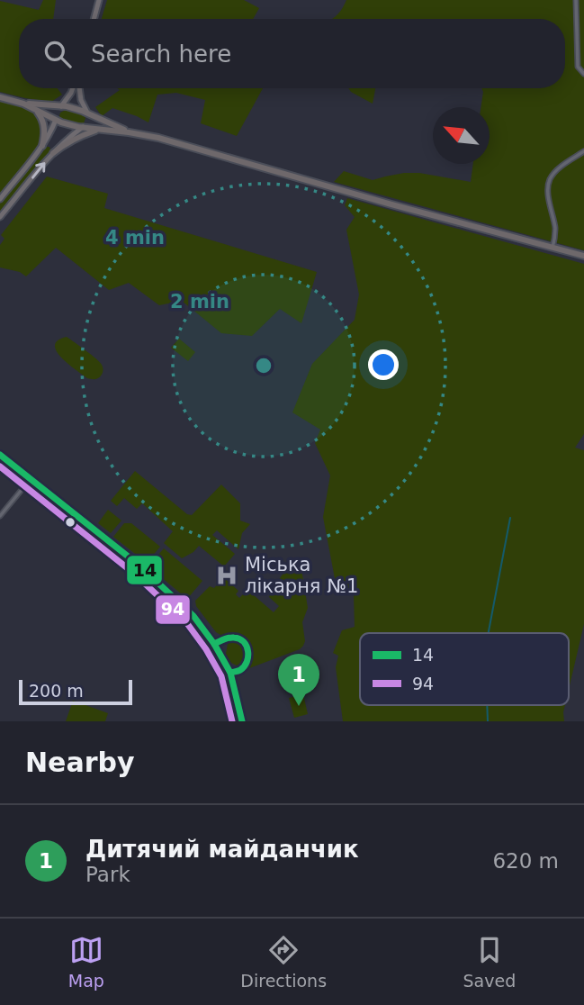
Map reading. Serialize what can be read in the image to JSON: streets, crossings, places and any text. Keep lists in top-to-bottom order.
{
  "places": {
    "hospital": ["Міська лікарня №1"]
  },
  "lines": ["transit line 14", "transit line 94"],
  "legend": ["14", "94"],
  "scale_bar": "200 m",
  "north": "top left",
  "page": {
    "search": "Search here",
    "pins": "1",
    "scale": "200 m",
    "heading": "Nearby",
    "list": [
      {
        "mark": "1",
        "name": "Дитячий майданчик",
        "note": "Park",
        "value": "620 m"
      }
    ],
    "nav": ["Map", "Directions", "Saved"]
  },
  "rings": ["4 min", "2 min"]
}
